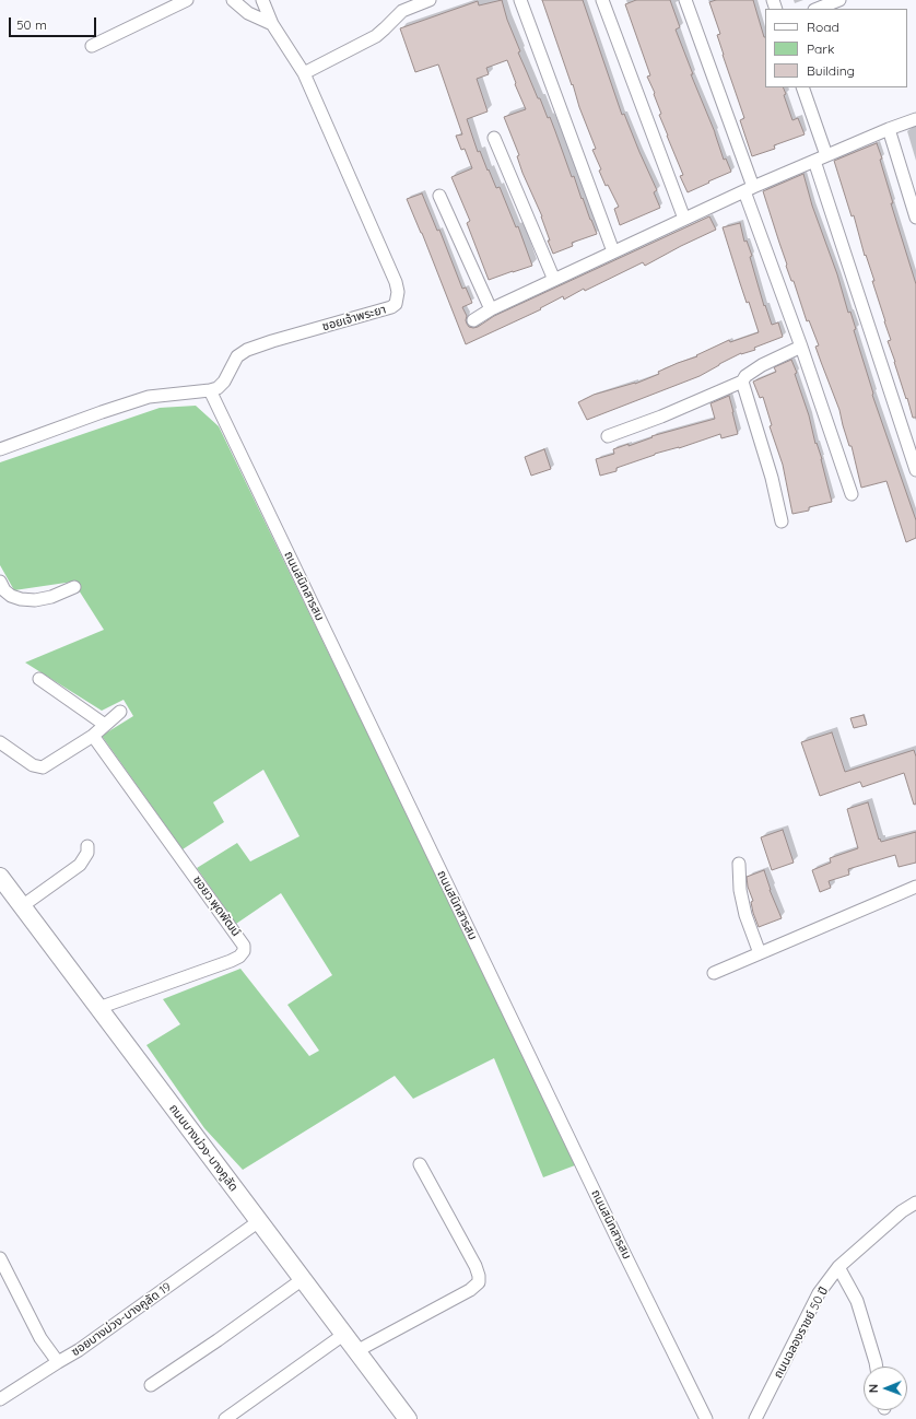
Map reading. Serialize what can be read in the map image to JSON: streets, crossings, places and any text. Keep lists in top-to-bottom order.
{
  "streets": {
    "street": [
      "ซอยเจ้าพระยา",
      "ถนนสนิทสารสม",
      "ซอยว.พุดพัฒน์",
      "ถนนบางม่วง-บางคูลัด",
      "ซอยบางม่วง-บางคูลัด 19",
      "ถนนฉลองราชย์ 50 ปี"
    ]
  },
  "crossings": [
    ["ซอยเจ้าพระยา", "ถนนสนิทสารสม"],
    ["ซอยว.พุดพัฒน์", "ถนนบางม่วง-บางคูลัด"],
    ["ถนนบางม่วง-บางคูลัด", "ซอยบางม่วง-บางคูลัด 19"]
  ],
  "legend": ["Road", "Park", "Building"],
  "scale_bar": "50 m",
  "north": "left"
}
